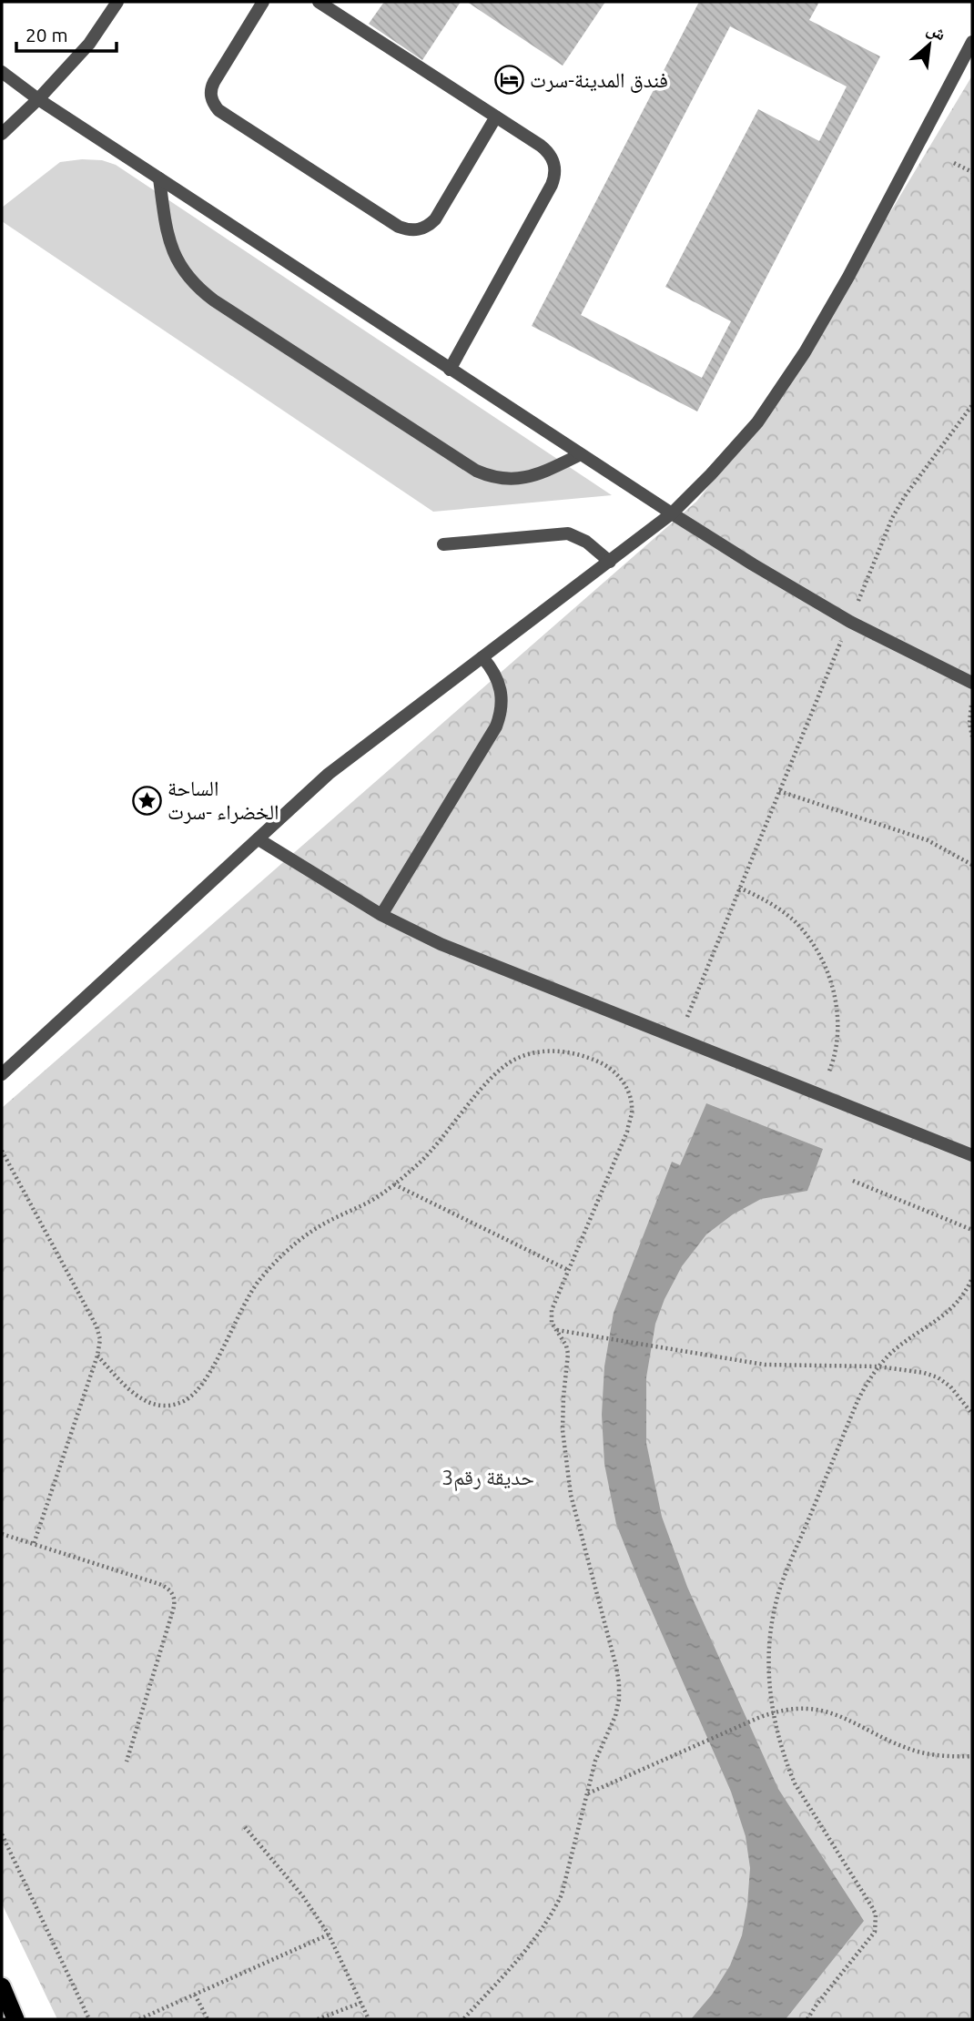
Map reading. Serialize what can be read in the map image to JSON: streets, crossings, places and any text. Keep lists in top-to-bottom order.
{
  "parks": ["حديقة رقم3"],
  "places": {
    "hotel": ["فندق المدينة-سرت"],
    "place": ["الساحة الخضراء -سرت"]
  },
  "scale_bar": "20 m",
  "north": "top right"
}
